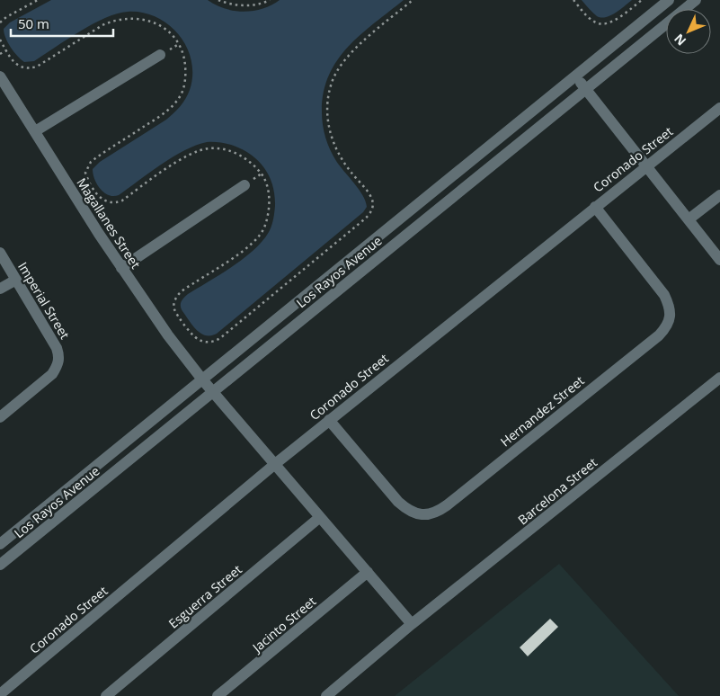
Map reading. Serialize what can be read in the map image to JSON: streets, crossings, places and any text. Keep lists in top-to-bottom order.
{
  "streets": {
    "street": [
      "Coronado Street",
      "Magallanes Street",
      "Los Rayos Avenue",
      "Imperial Street",
      "Hernandez Street",
      "Barcelona Street",
      "Esguerra Street",
      "Jacinto Street"
    ]
  },
  "crossings": [
    ["Coronado Street", "Hernandez Street"],
    ["Magallanes Street", "Los Rayos Avenue"]
  ],
  "scale_bar": "50 m",
  "north": "bottom left"
}
